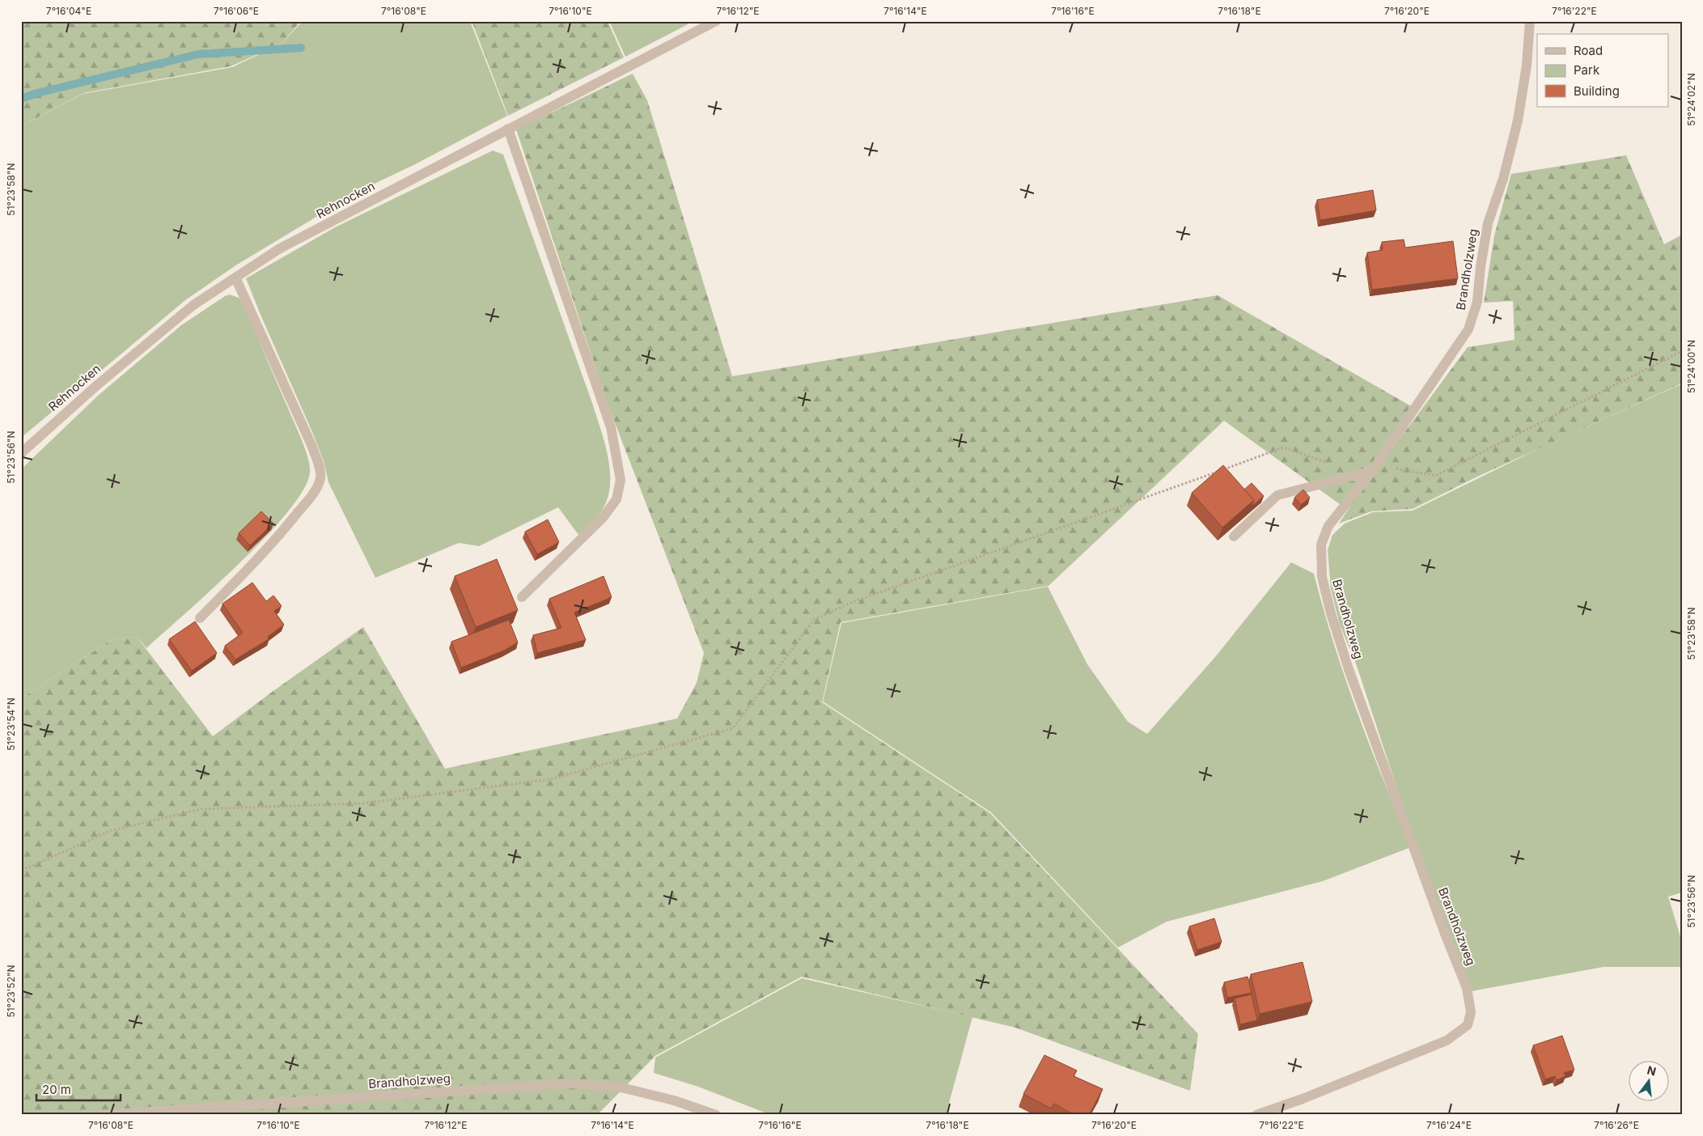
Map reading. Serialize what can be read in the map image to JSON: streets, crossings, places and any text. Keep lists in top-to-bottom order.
{
  "streets": {
    "street": ["Rehnocken", "Brandholzweg"]
  },
  "legend": ["Road", "Park", "Building"],
  "scale_bar": "20 m",
  "north": "top",
  "coordinates": [
    "7°16'04\"E",
    "7°16'06\"E",
    "7°16'08\"E",
    "7°16'10\"E",
    "7°16'12\"E",
    "7°16'14\"E",
    "7°16'16\"E",
    "7°16'18\"E",
    "7°16'20\"E",
    "7°16'22\"E",
    "51°24'02\"N",
    "51°23'58\"N",
    "51°24'00\"N",
    "51°23'56\"N",
    "51°23'54\"N",
    "51°23'52\"N",
    "7°16'24\"E",
    "7°16'26\"E"
  ]
}
